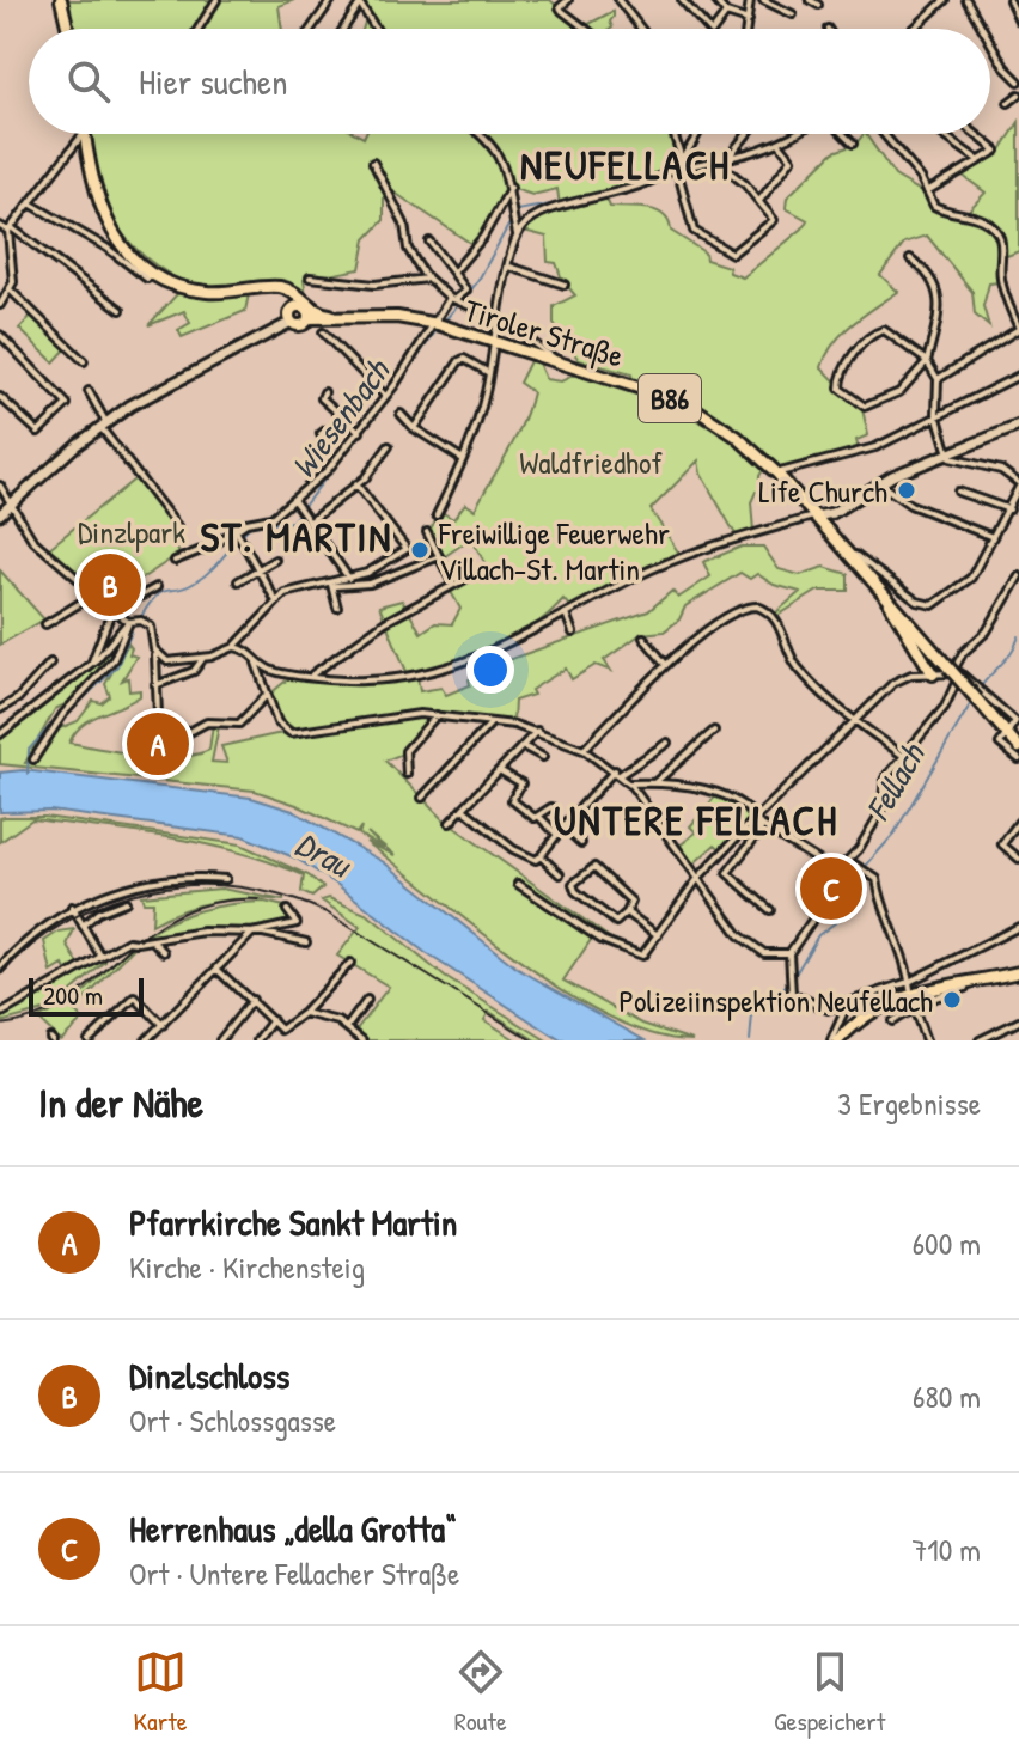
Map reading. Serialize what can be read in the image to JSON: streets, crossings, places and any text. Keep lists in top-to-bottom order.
{
  "streets": {
    "main road": ["Tiroler Straße", "B86"]
  },
  "crossings": [
    ["Tiroler Straße", "B86"]
  ],
  "districts": ["NEUFELLACH", "ST. MARTIN", "UNTERE FELLACH"],
  "water": ["Wiesenbach", "Fellach", "Drau"],
  "parks": ["Waldfriedhof", "Dinzlpark"],
  "places": ["Life Church", "Freiwillige Feuerwehr Villach-St. Martin", "Polizeiinspektion Neufellach"],
  "scale_bar": "200 m",
  "page": {
    "search": "Hier suchen",
    "pins": ["B", "A", "C"],
    "scale": "200 m",
    "heading": ["In der Nähe", "3 Ergebnisse"],
    "list": [
      {
        "mark": "A",
        "name": "Pfarrkirche Sankt Martin",
        "note": "Kirche · Kirchensteig",
        "value": "600 m"
      },
      {
        "mark": "B",
        "name": "Dinzlschloss",
        "note": "Ort · Schlossgasse",
        "value": "680 m"
      },
      {
        "mark": "C",
        "name": "Herrenhaus „della Grotta“",
        "note": "Ort · Untere Fellacher Straße",
        "value": "710 m"
      }
    ],
    "nav": ["Karte", "Route", "Gespeichert"]
  }
}
